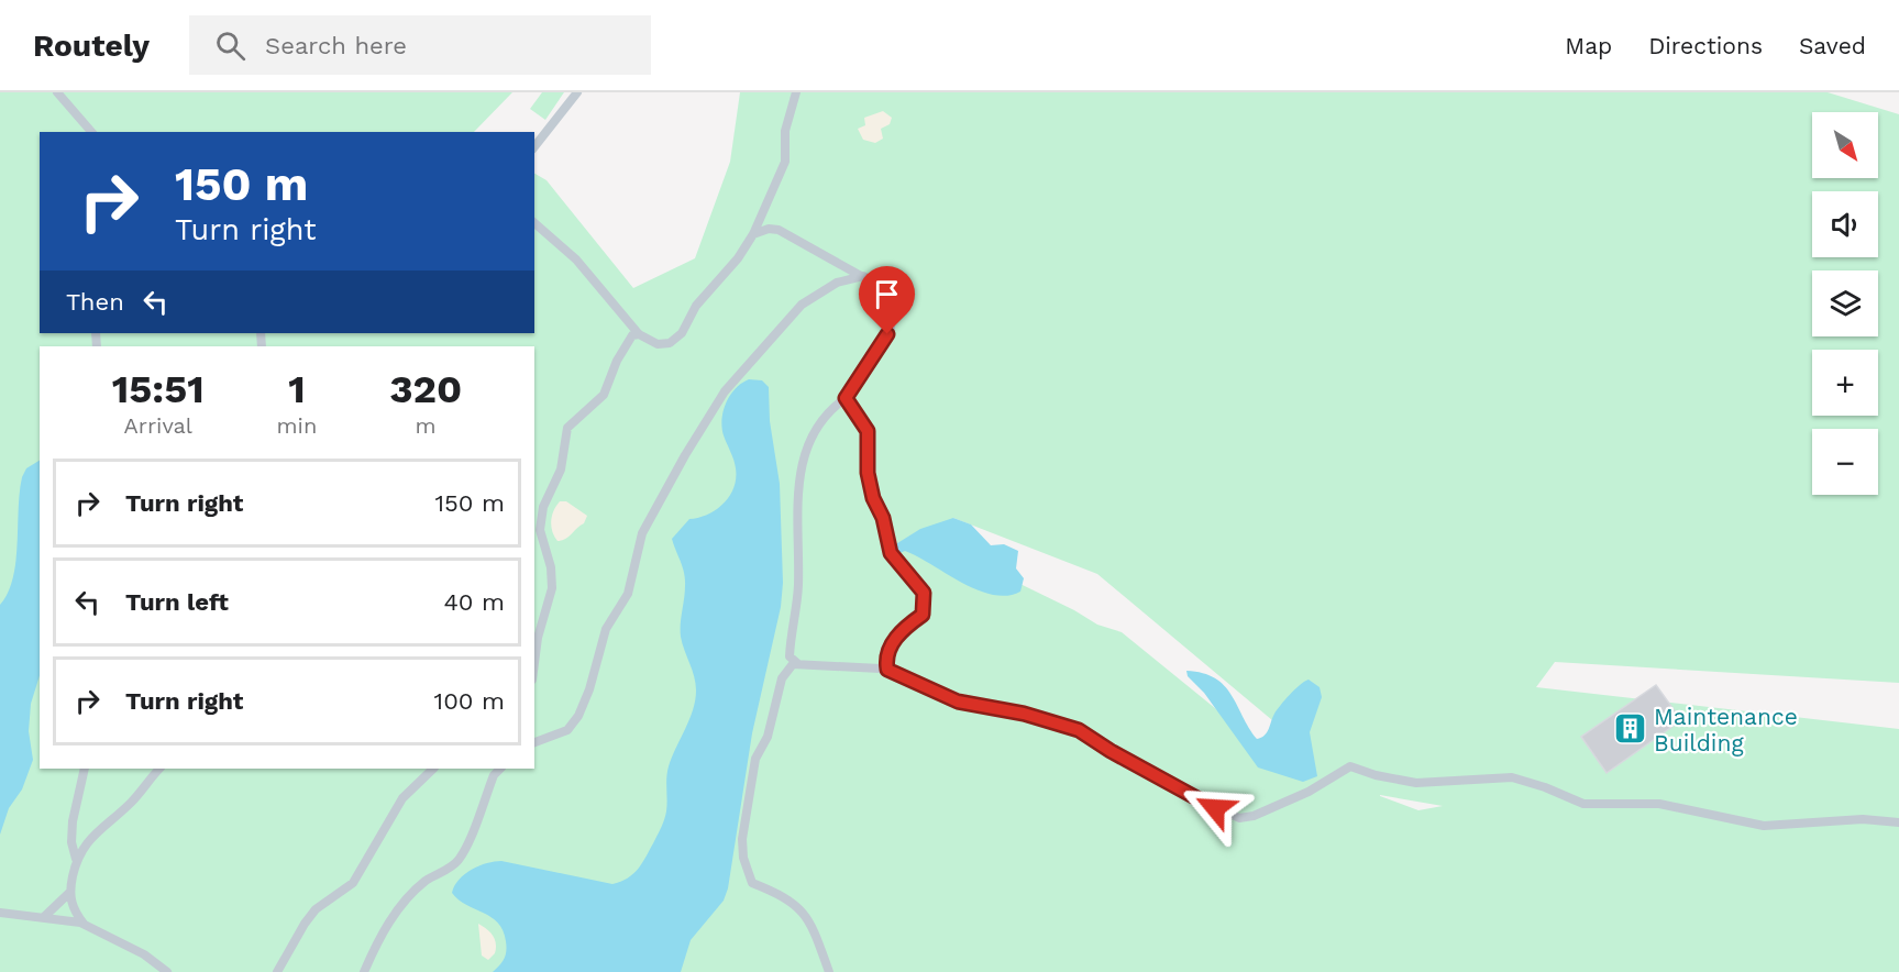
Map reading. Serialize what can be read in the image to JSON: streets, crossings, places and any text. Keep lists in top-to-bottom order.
{
  "places": {
    "building": ["Maintenance Building"]
  },
  "north": "bottom right",
  "page": {
    "header": "Routely",
    "search": "Search here",
    "nav": ["Map", "Directions", "Saved"],
    "map_buttons": ["+", "−"],
    "turn": ["150 m", "Turn right"],
    "then": "Then",
    "eta": [
      "15:51",
      "Arrival",
      "1",
      "min",
      "320",
      "m"
    ],
    "list": [
      {
        "name": "Turn right",
        "value": "150 m"
      },
      {
        "name": "Turn left",
        "value": "40 m"
      },
      {
        "name": "Turn right",
        "value": "100 m"
      }
    ]
  }
}
